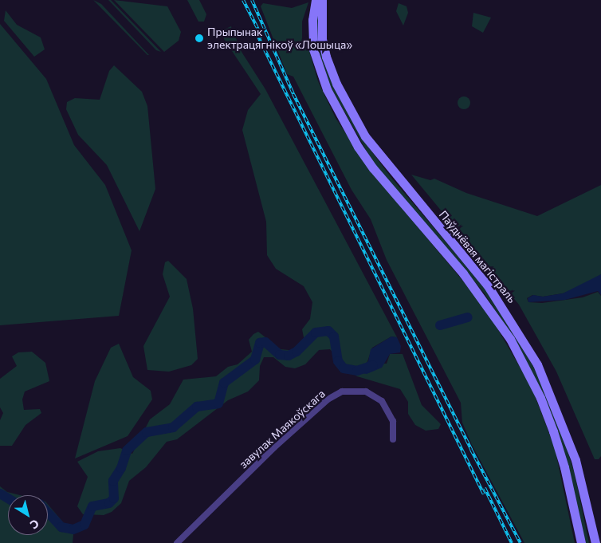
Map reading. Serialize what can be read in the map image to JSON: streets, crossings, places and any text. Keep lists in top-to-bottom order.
{
  "streets": {
    "main road": ["Паўднёвая магістраль"],
    "street": ["завулак Маякоўскага"]
  },
  "places": ["Прыпынак электрацягнікоў «Лошыца»"],
  "north": "bottom right"
}
